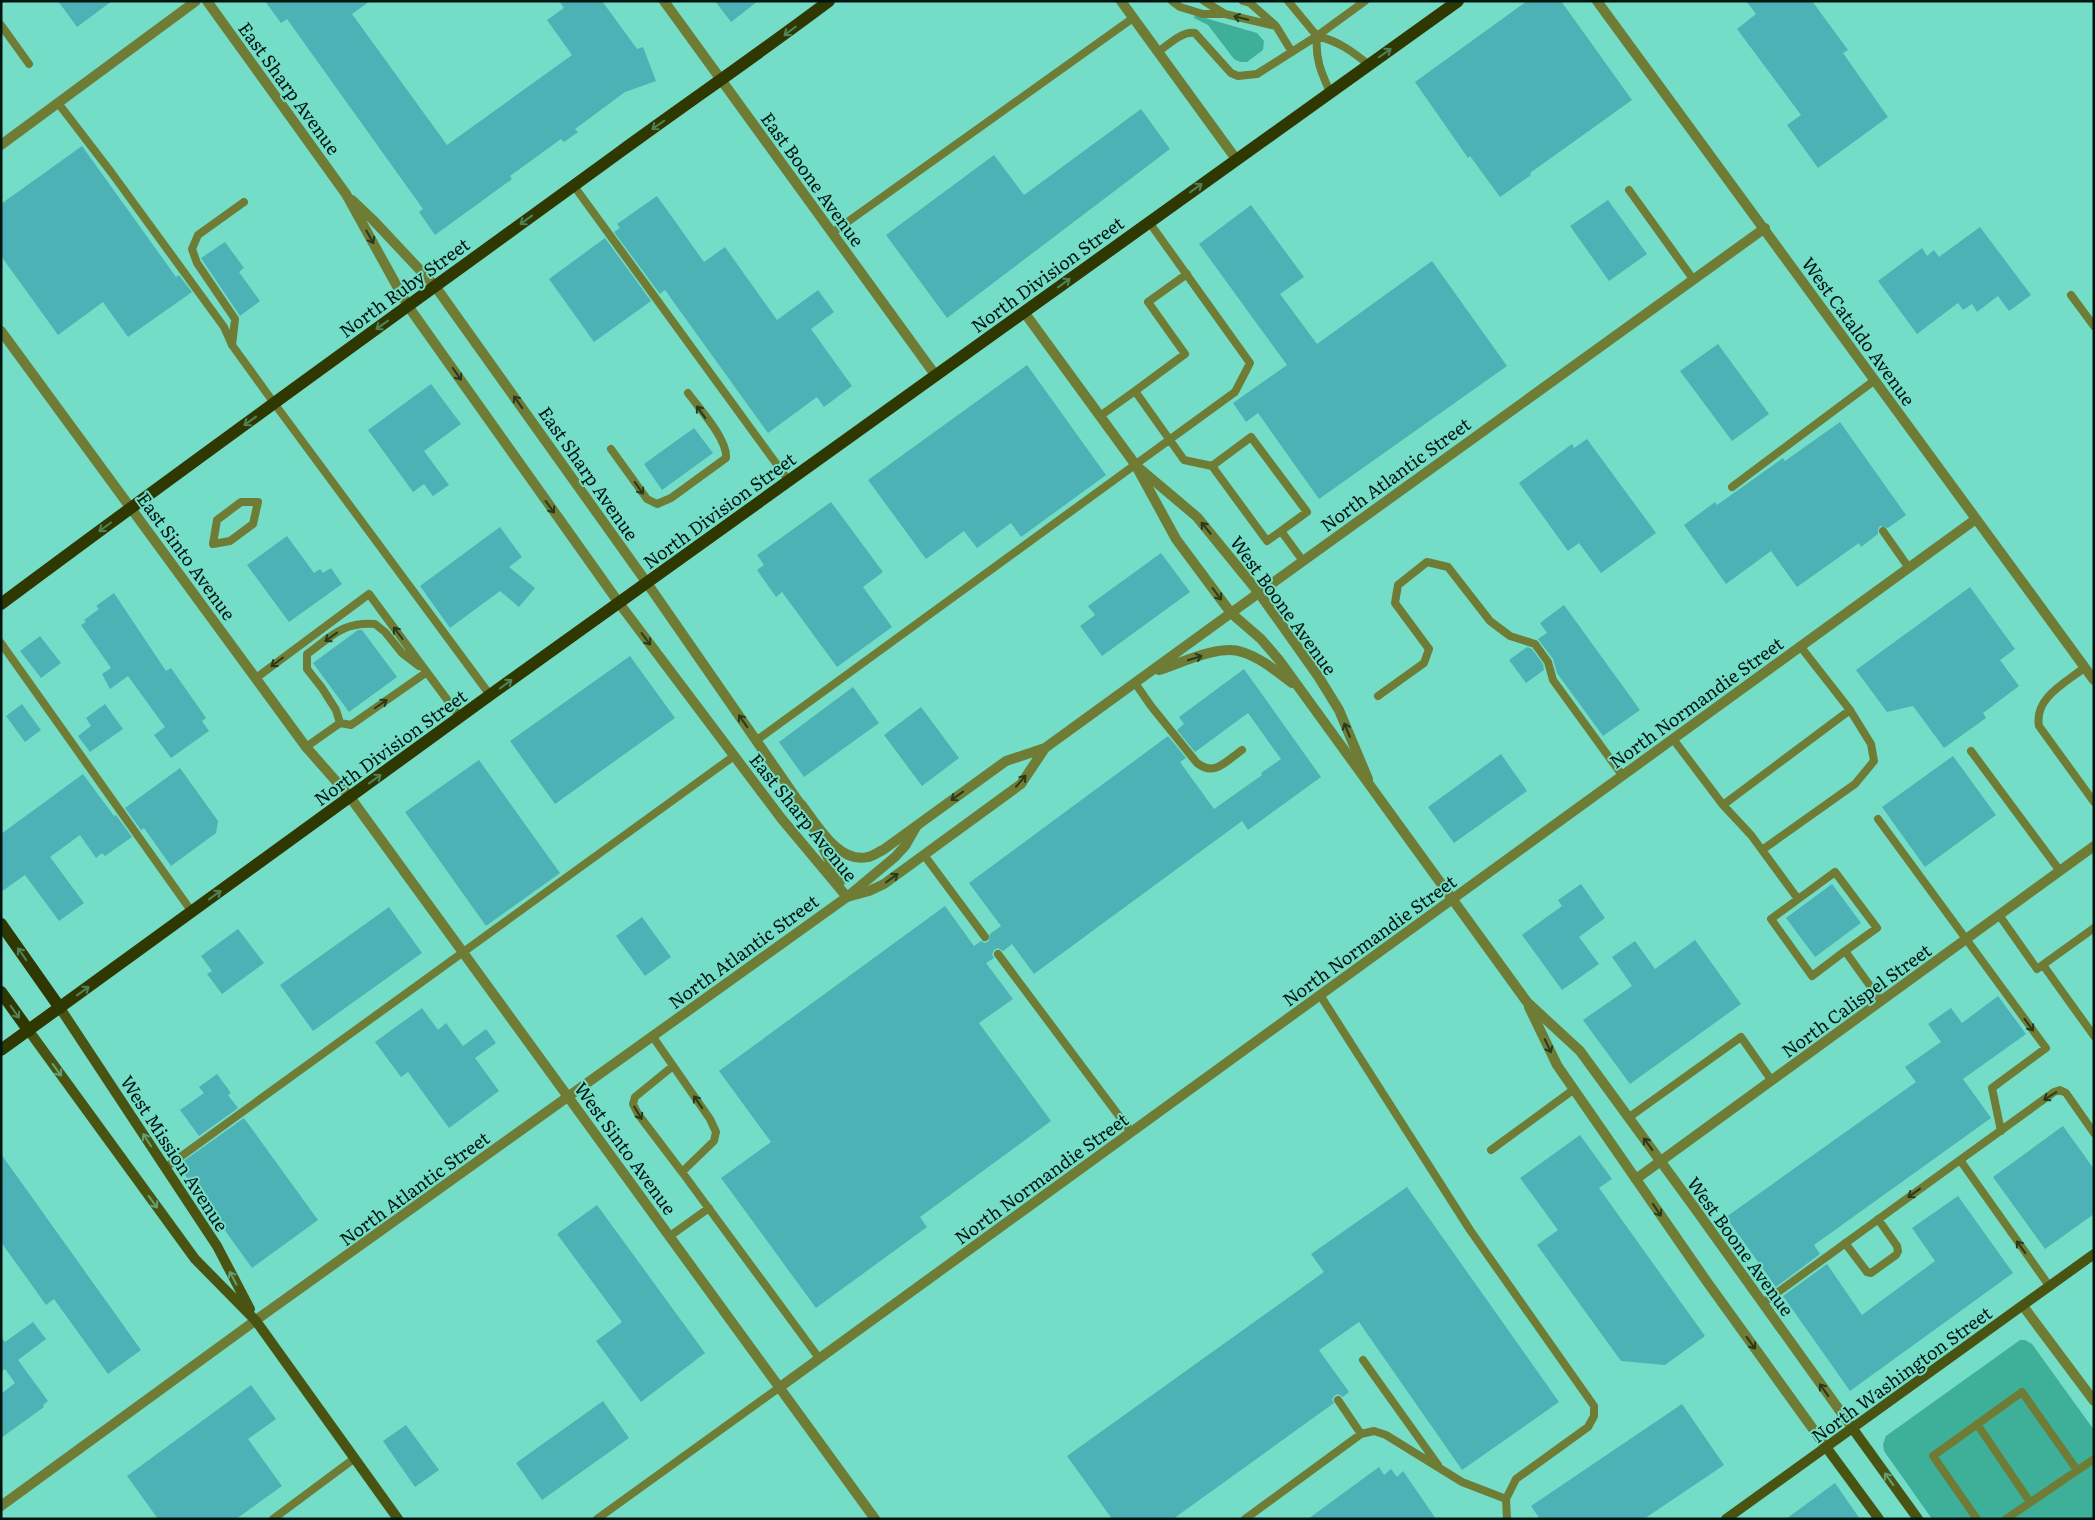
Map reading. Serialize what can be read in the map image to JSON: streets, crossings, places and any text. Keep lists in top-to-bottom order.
{
  "streets": {
    "main road": [
      "North Division Street",
      "North Ruby Street",
      "West Boone Avenue",
      "West Mission Avenue",
      "North Washington Street"
    ],
    "street": [
      "East Sharp Avenue",
      "East Boone Avenue",
      "West Cataldo Avenue",
      "North Atlantic Street",
      "East Sinto Avenue",
      "North Normandie Street",
      "North Calispel Street",
      "West Sinto Avenue"
    ]
  },
  "crossings": [
    ["East Sharp Avenue", "North Division Street"],
    ["East Sharp Avenue", "North Ruby Street"],
    ["East Sharp Avenue", "North Atlantic Street"],
    ["East Boone Avenue", "North Division Street"],
    ["East Boone Avenue", "North Ruby Street"],
    ["North Division Street", "East Sinto Avenue"],
    ["North Division Street", "West Boone Avenue"],
    ["North Division Street", "West Sinto Avenue"],
    ["North Division Street", "West Mission Avenue"],
    ["North Ruby Street", "East Sinto Avenue"],
    ["West Cataldo Avenue", "North Atlantic Street"],
    ["West Cataldo Avenue", "North Normandie Street"],
    ["North Atlantic Street", "West Boone Avenue"],
    ["North Atlantic Street", "West Sinto Avenue"],
    ["North Atlantic Street", "West Mission Avenue"],
    ["East Sinto Avenue", "West Sinto Avenue"],
    ["West Boone Avenue", "North Normandie Street"],
    ["West Boone Avenue", "North Calispel Street"],
    ["West Boone Avenue", "North Washington Street"],
    ["North Normandie Street", "West Sinto Avenue"]
  ],
  "one_way": ["North Division Street", "North Ruby Street"]
}
